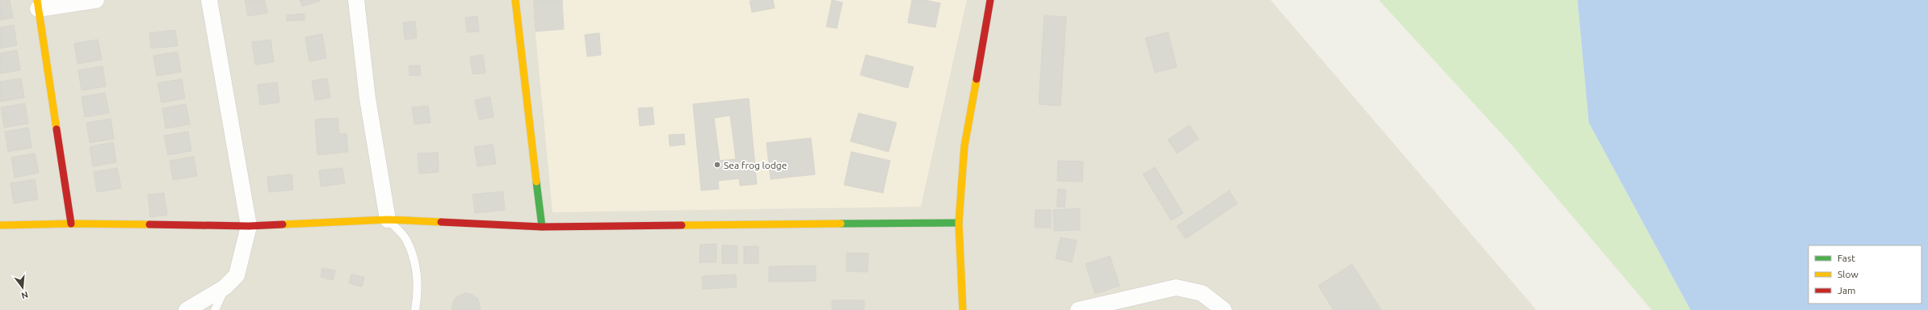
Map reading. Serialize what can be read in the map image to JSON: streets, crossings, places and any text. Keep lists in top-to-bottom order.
{
  "places": ["Sea frog lodge"],
  "legend": ["Fast", "Slow", "Jam"],
  "north": "bottom"
}
